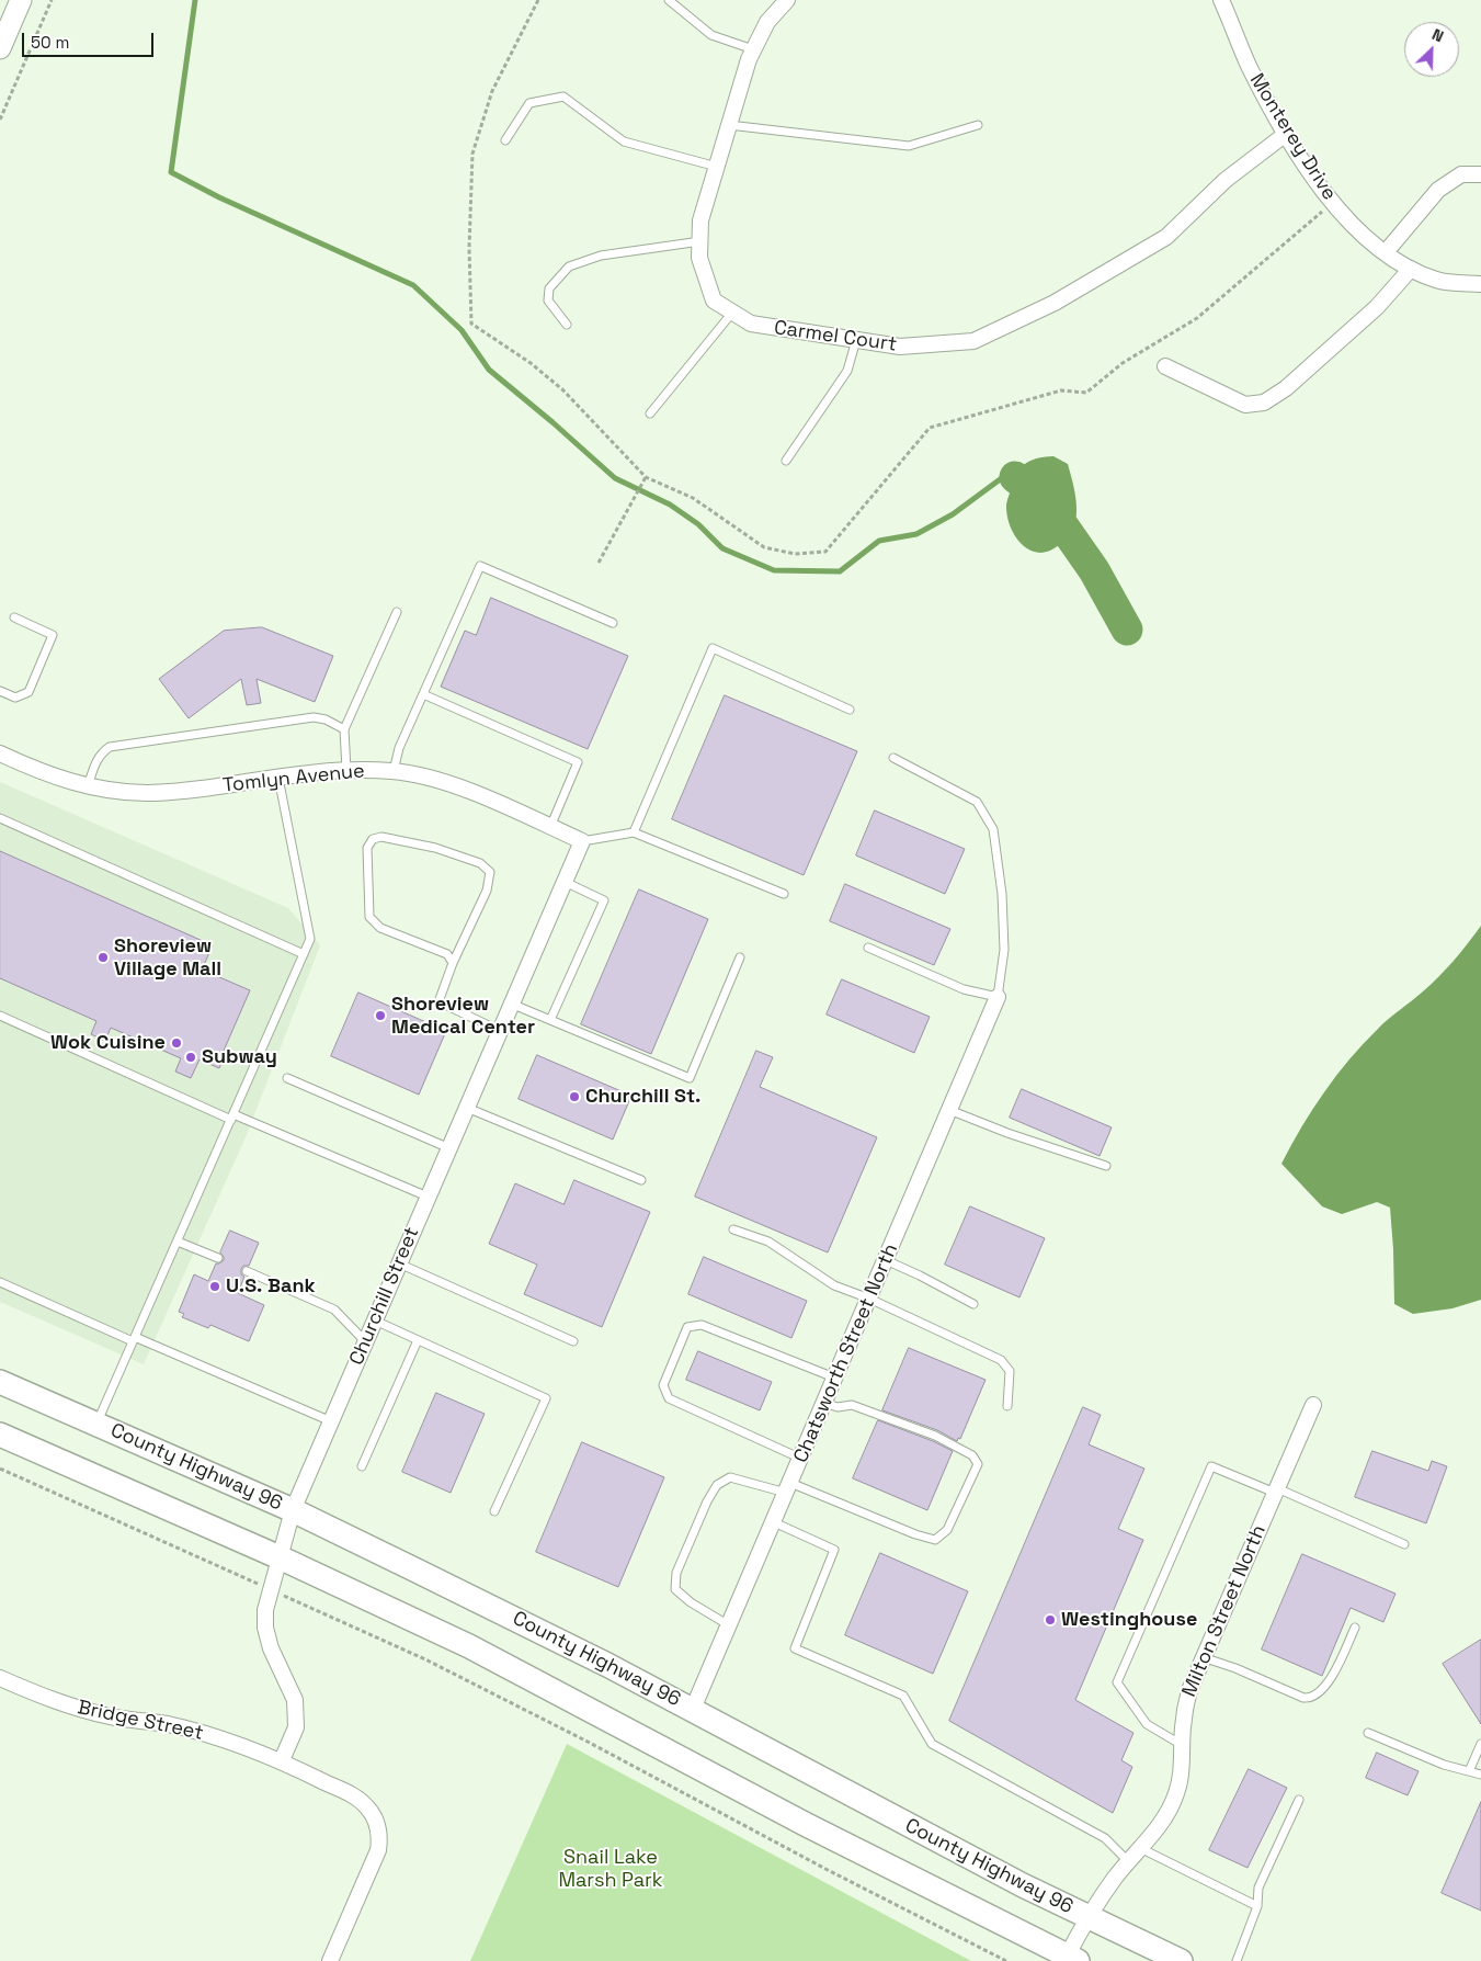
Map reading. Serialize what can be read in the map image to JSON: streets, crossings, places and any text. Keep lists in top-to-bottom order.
{
  "streets": {
    "main road": ["County Highway 96"],
    "street": [
      "Monterey Drive",
      "Carmel Court",
      "Tomlyn Avenue",
      "Churchill Street",
      "Chatsworth Street North",
      "Milton Street North",
      "Bridge Street"
    ]
  },
  "crossings": [
    ["Monterey Drive", "Carmel Court"],
    ["Tomlyn Avenue", "Churchill Street"],
    ["Churchill Street", "County Highway 96"],
    ["Churchill Street", "Bridge Street"],
    ["Chatsworth Street North", "County Highway 96"],
    ["County Highway 96", "Milton Street North"]
  ],
  "parks": ["Snail Lake Marsh Park"],
  "places": [
    "Shoreview Village Mall",
    "Shoreview Medical Center",
    "Wok Cuisine",
    "Subway",
    "Churchill St.",
    "U.S. Bank",
    "Westinghouse"
  ],
  "scale_bar": "50 m",
  "north": "top right"
}
